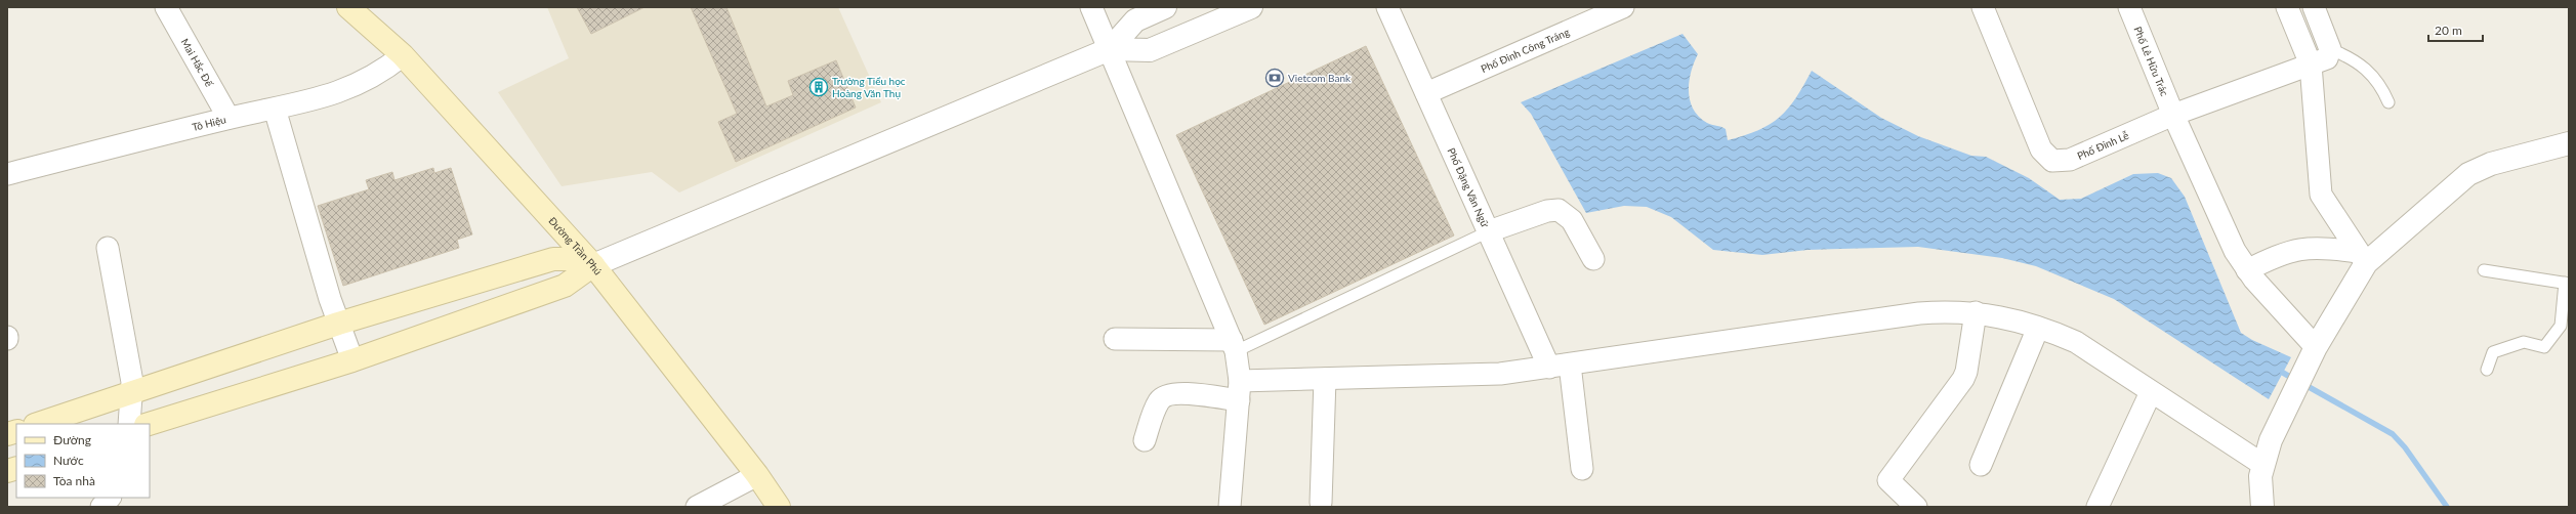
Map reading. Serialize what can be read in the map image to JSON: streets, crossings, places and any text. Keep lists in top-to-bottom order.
{
  "streets": {
    "main road": ["Đường Trần Phú"],
    "street": [
      "Phố Đinh Công Tráng",
      "Phố Lê Hữu Trác",
      "Mai Hắc Đế",
      "Tô Hiệu",
      "Phố Đinh Lễ",
      "Phố Đặng Văn Ngữ"
    ]
  },
  "crossings": [
    ["Phố Đinh Công Tráng", "Phố Đặng Văn Ngữ"],
    ["Phố Lê Hữu Trác", "Phố Đinh Lễ"],
    ["Mai Hắc Đế", "Tô Hiệu"],
    ["Tô Hiệu", "Đường Trần Phú"]
  ],
  "places": {
    "bank": ["Vietcom Bank"],
    "building": ["Trường Tiểu học Hoàng Văn Thụ"]
  },
  "legend": ["Đường", "Nước", "Tòa nhà"],
  "scale_bar": "20 m"
}
